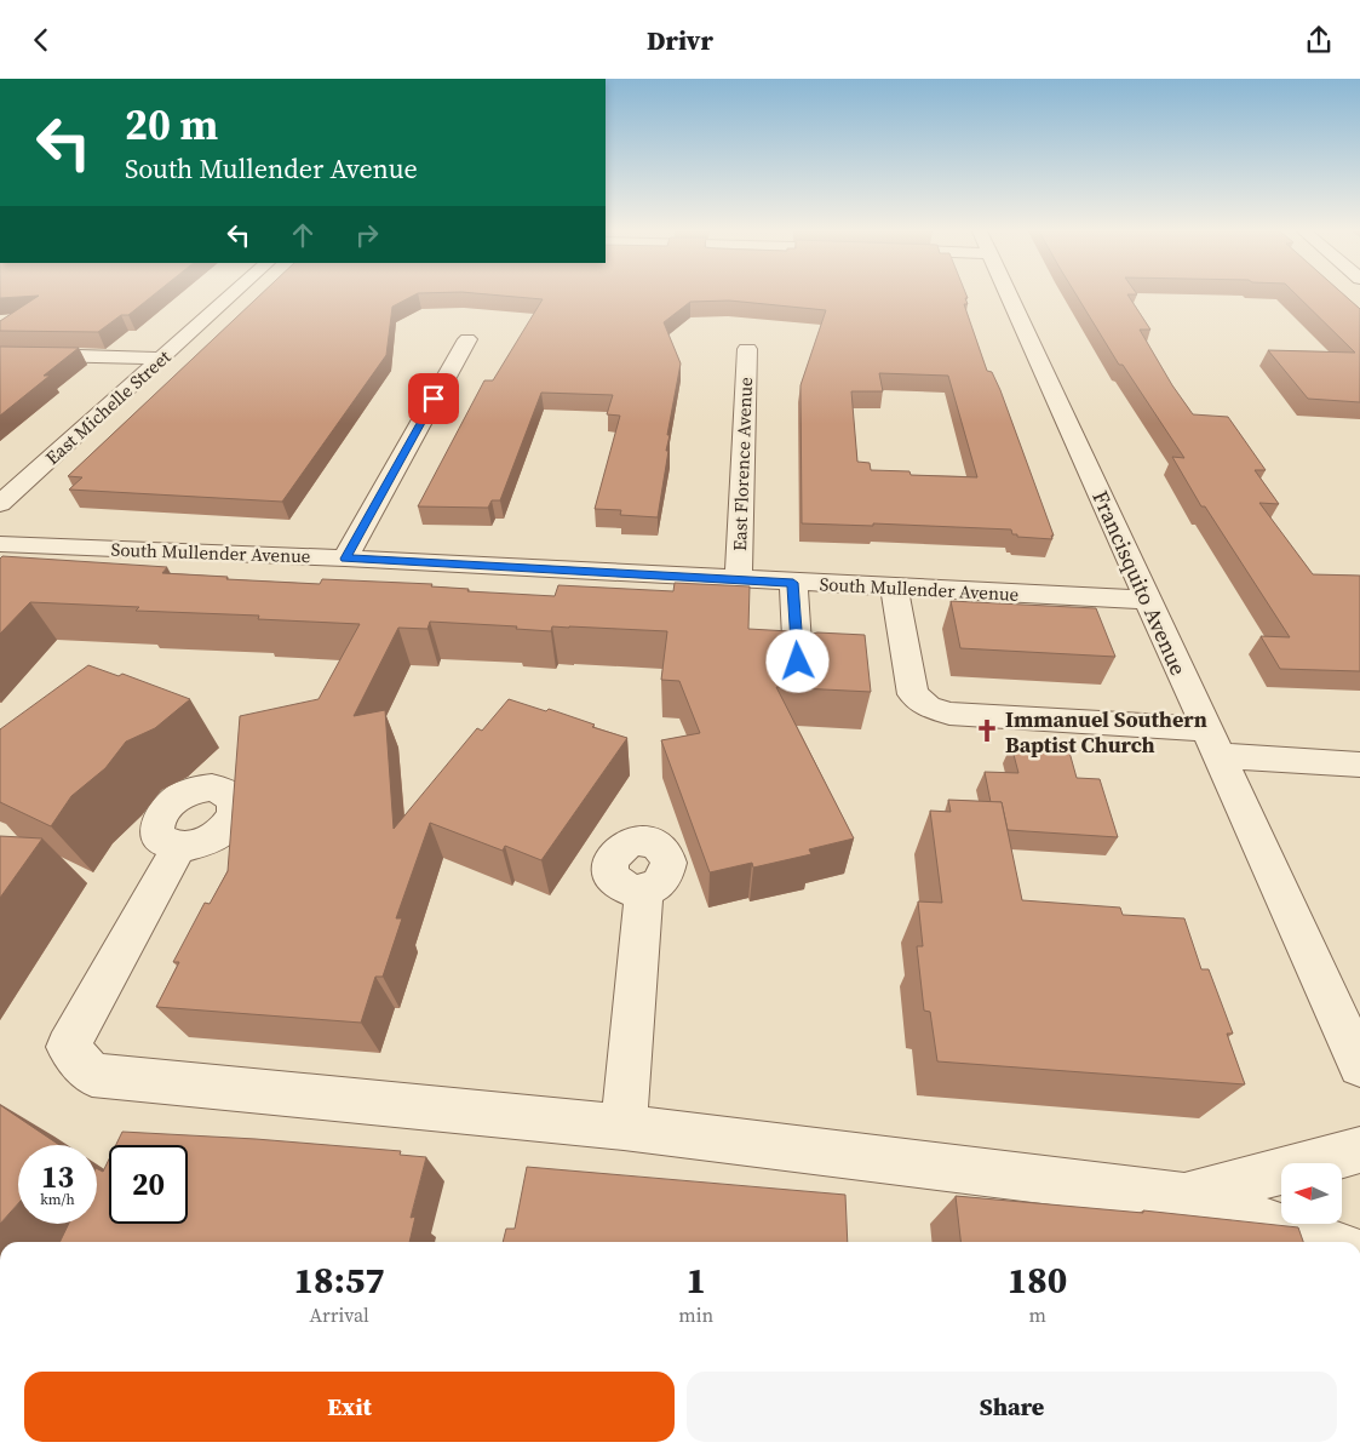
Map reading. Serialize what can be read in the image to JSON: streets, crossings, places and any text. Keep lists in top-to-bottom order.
{
  "streets": {
    "street": [
      "East Michelle Street",
      "East Florence Avenue",
      "South Mullender Avenue",
      "Francisquito Avenue"
    ]
  },
  "crossings": [
    ["East Florence Avenue", "South Mullender Avenue"],
    ["South Mullender Avenue", "Francisquito Avenue"]
  ],
  "places": {
    "church": ["Immanuel Southern Baptist Church"]
  },
  "north": "left",
  "page": {
    "header": "Drivr",
    "turn": ["20 m", "South Mullender Avenue"],
    "speed": "13 km/h",
    "limit": "20",
    "eta": [
      "18:57",
      "Arrival",
      "1",
      "min",
      "180",
      "m"
    ],
    "buttons": ["Exit", "Share"]
  }
}
